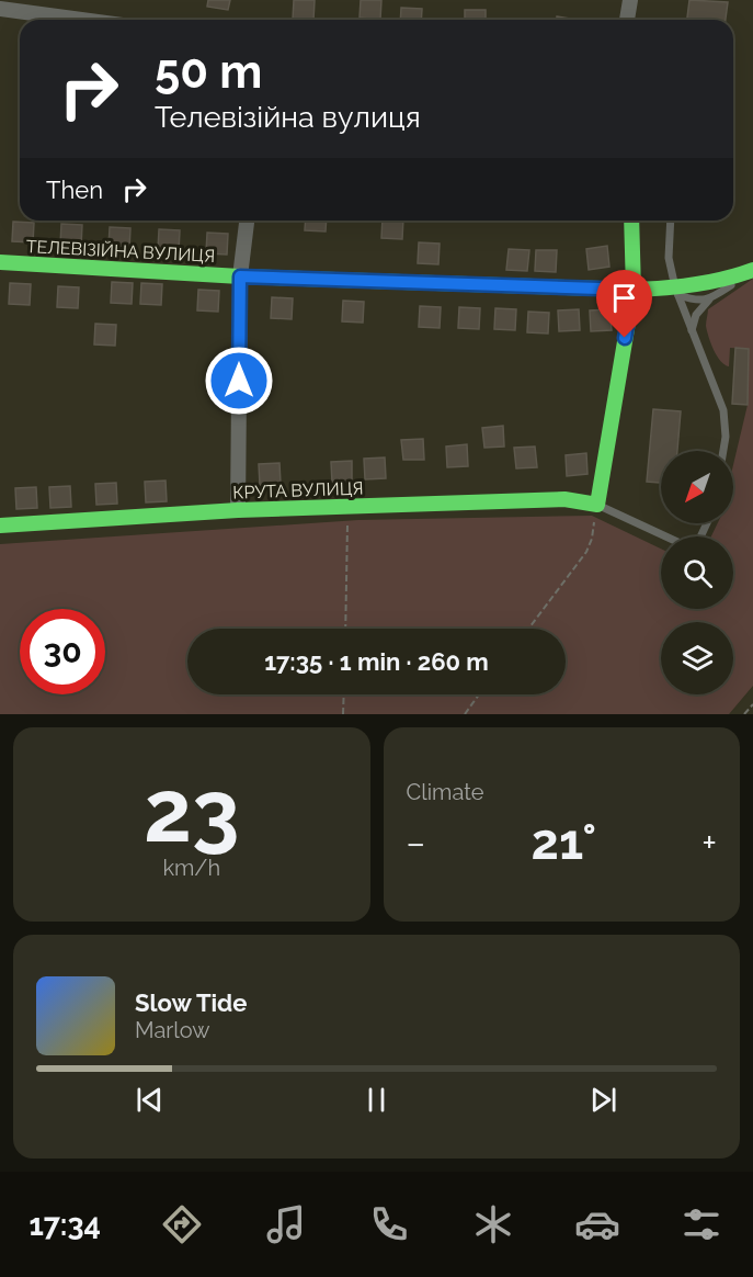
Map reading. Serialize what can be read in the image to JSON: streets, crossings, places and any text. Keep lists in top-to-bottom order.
{
  "streets": {
    "street": ["ТЕЛЕВІЗІЙНА ВУЛИЦЯ", "КРУТА ВУЛИЦЯ"]
  },
  "north": "bottom left",
  "page": {
    "turn": ["50 m", "Телевізійна вулиця"],
    "then": "Then",
    "limit": "30",
    "trip": "17:35 · 1 min · 260 m",
    "tile": [
      ["23", "km/h"],
      "Climate"
    ],
    "heat": ["−", "21°", "+"],
    "song": ["Slow Tide", "Marlow"],
    "tabs": "17:34"
  }
}
